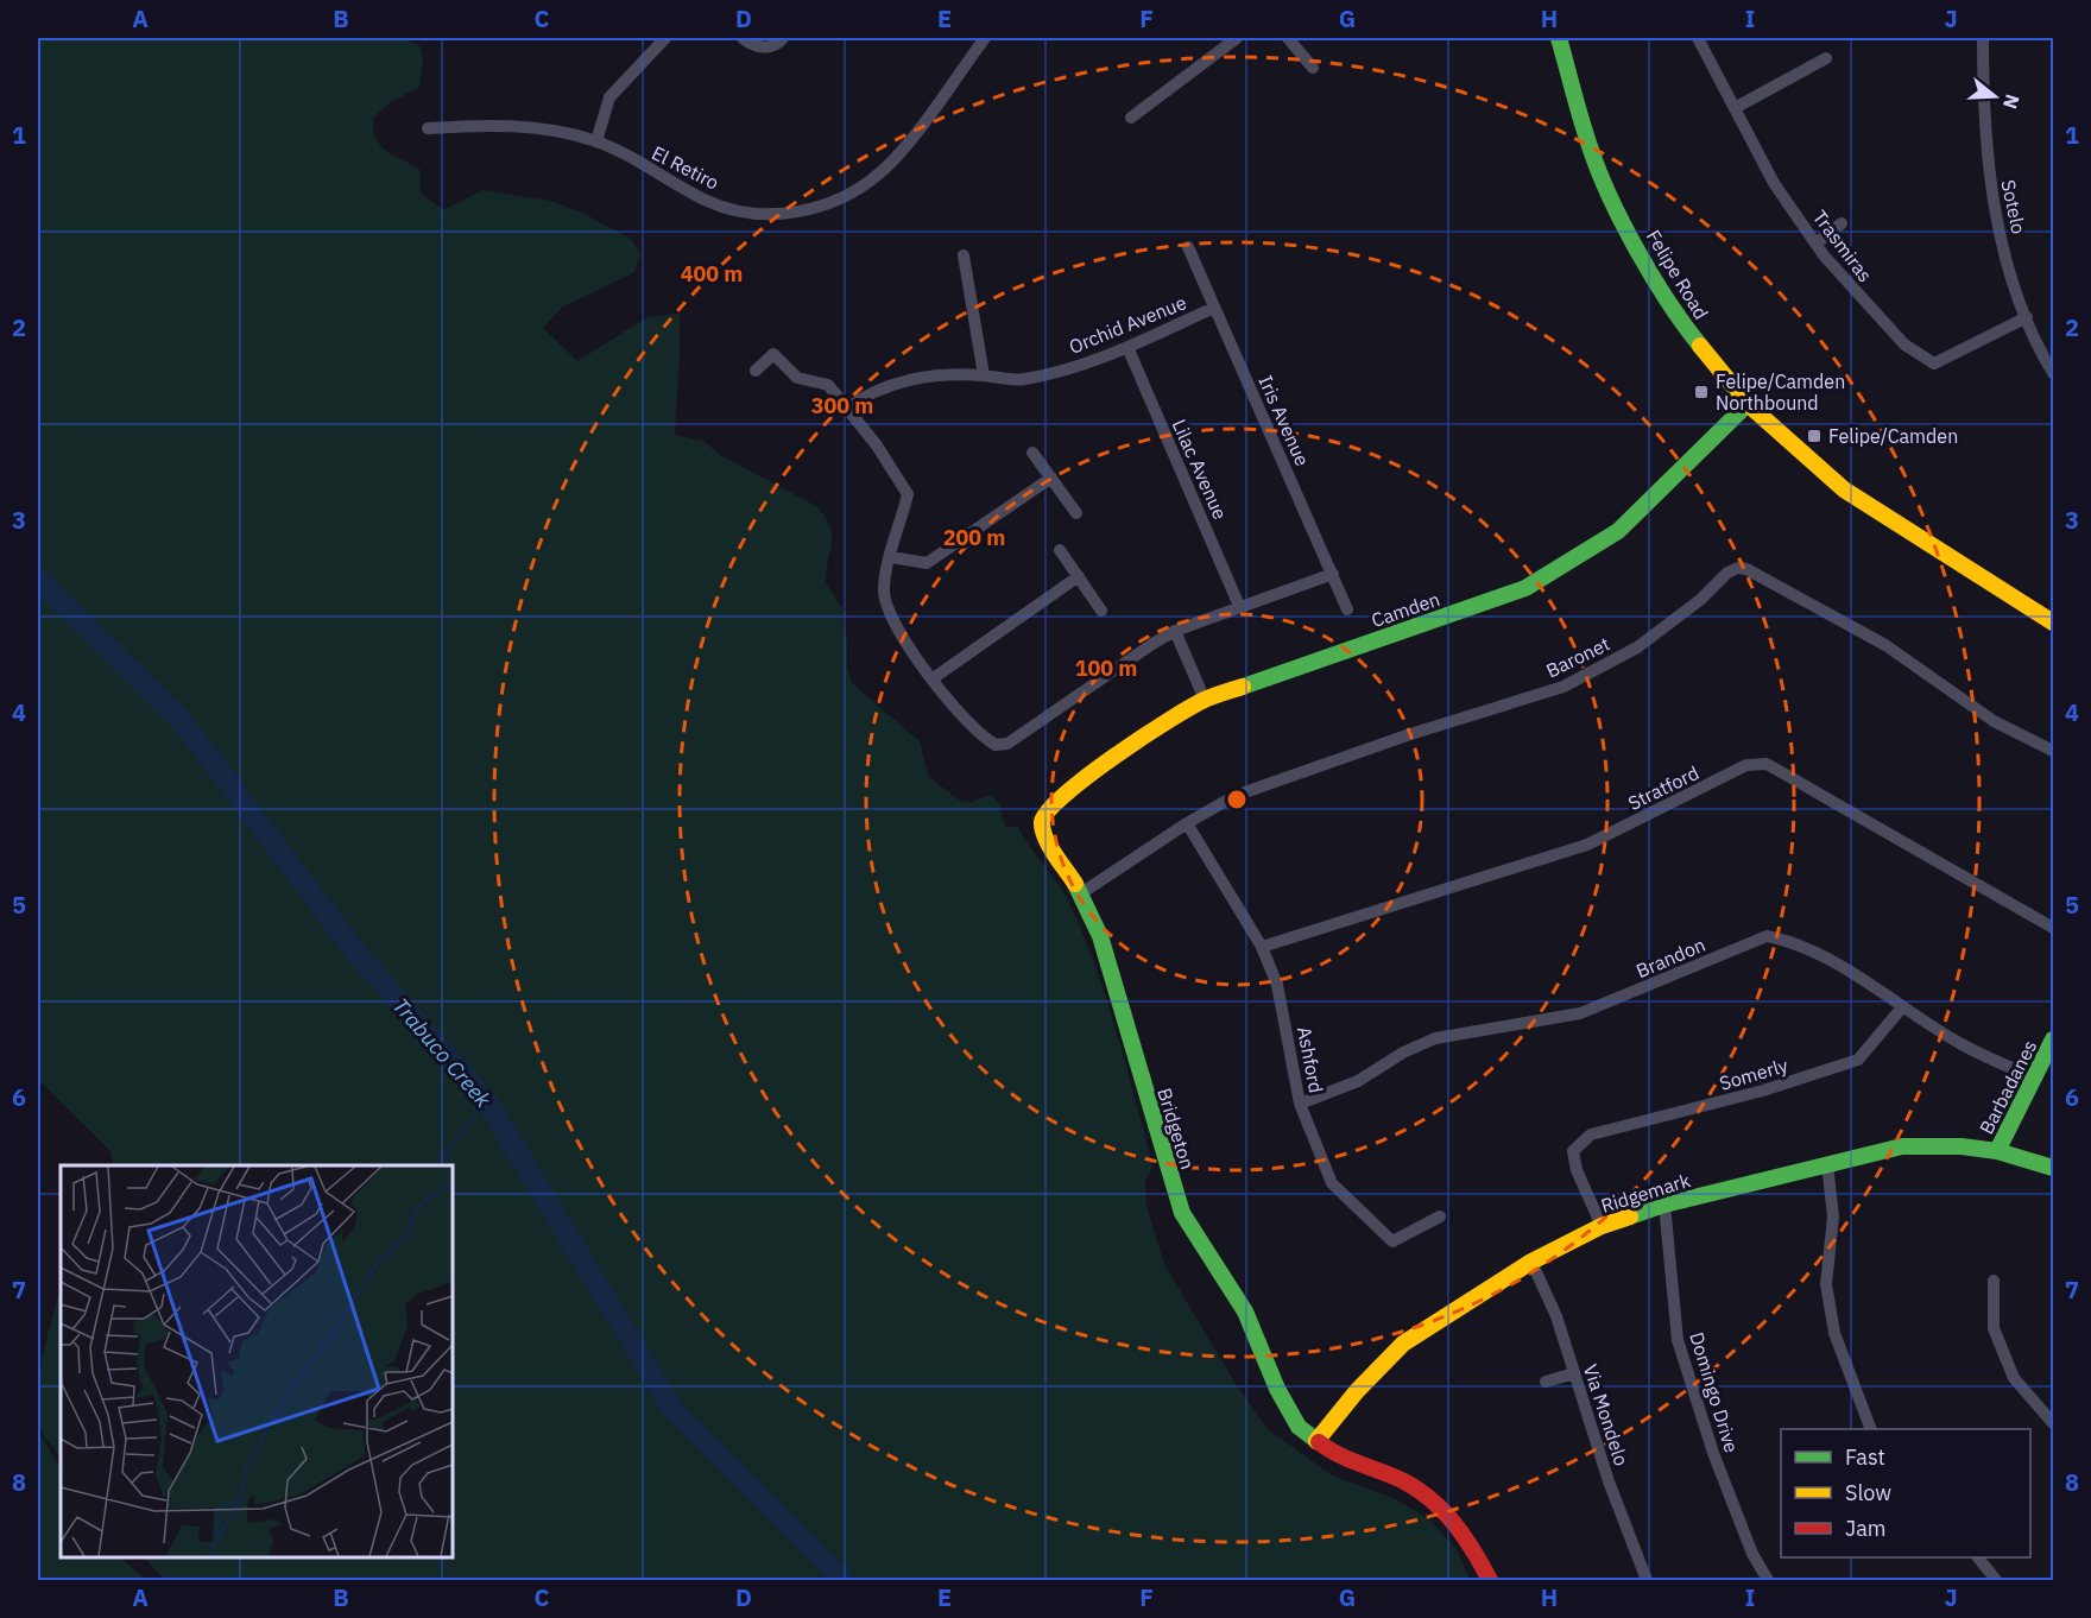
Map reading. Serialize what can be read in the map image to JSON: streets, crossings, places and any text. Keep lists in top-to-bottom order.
{
  "streets": {
    "street": [
      "El Retiro",
      "Sotelo",
      "Trasmiras",
      "Felipe Road",
      "Orchid Avenue",
      "Iris Avenue",
      "Lilac Avenue",
      "Camden",
      "Baronet",
      "Stratford",
      "Brandon",
      "Ashford",
      "Somerly",
      "Barbadanes",
      "Bridgeton",
      "Ridgemark",
      "Domingo Drive",
      "Via Mondelo"
    ]
  },
  "crossings": [
    ["Sotelo", "Trasmiras"],
    ["Felipe Road", "Camden"],
    ["Orchid Avenue", "Iris Avenue"],
    ["Orchid Avenue", "Lilac Avenue"],
    ["Camden", "Bridgeton"],
    ["Baronet", "Ashford"],
    ["Baronet", "Bridgeton"],
    ["Stratford", "Ashford"],
    ["Brandon", "Ashford"],
    ["Brandon", "Somerly"],
    ["Brandon", "Barbadanes"],
    ["Somerly", "Ridgemark"],
    ["Barbadanes", "Ridgemark"],
    ["Bridgeton", "Ridgemark"],
    ["Ridgemark", "Domingo Drive"],
    ["Ridgemark", "Via Mondelo"]
  ],
  "water": ["Trabuco Creek"],
  "places": {
    "transit": ["Felipe/Camden Northbound", "Felipe/Camden"]
  },
  "legend": ["Fast", "Slow", "Jam"],
  "north": "right",
  "grid": {
    "columns": [
      "A",
      "B",
      "C",
      "D",
      "E",
      "F",
      "G",
      "H",
      "I",
      "J"
    ],
    "rows": [
      "1",
      "2",
      "3",
      "4",
      "5",
      "6",
      "7",
      "8"
    ]
  },
  "rings": [
    "400 m",
    "300 m",
    "200 m",
    "100 m"
  ]
}
